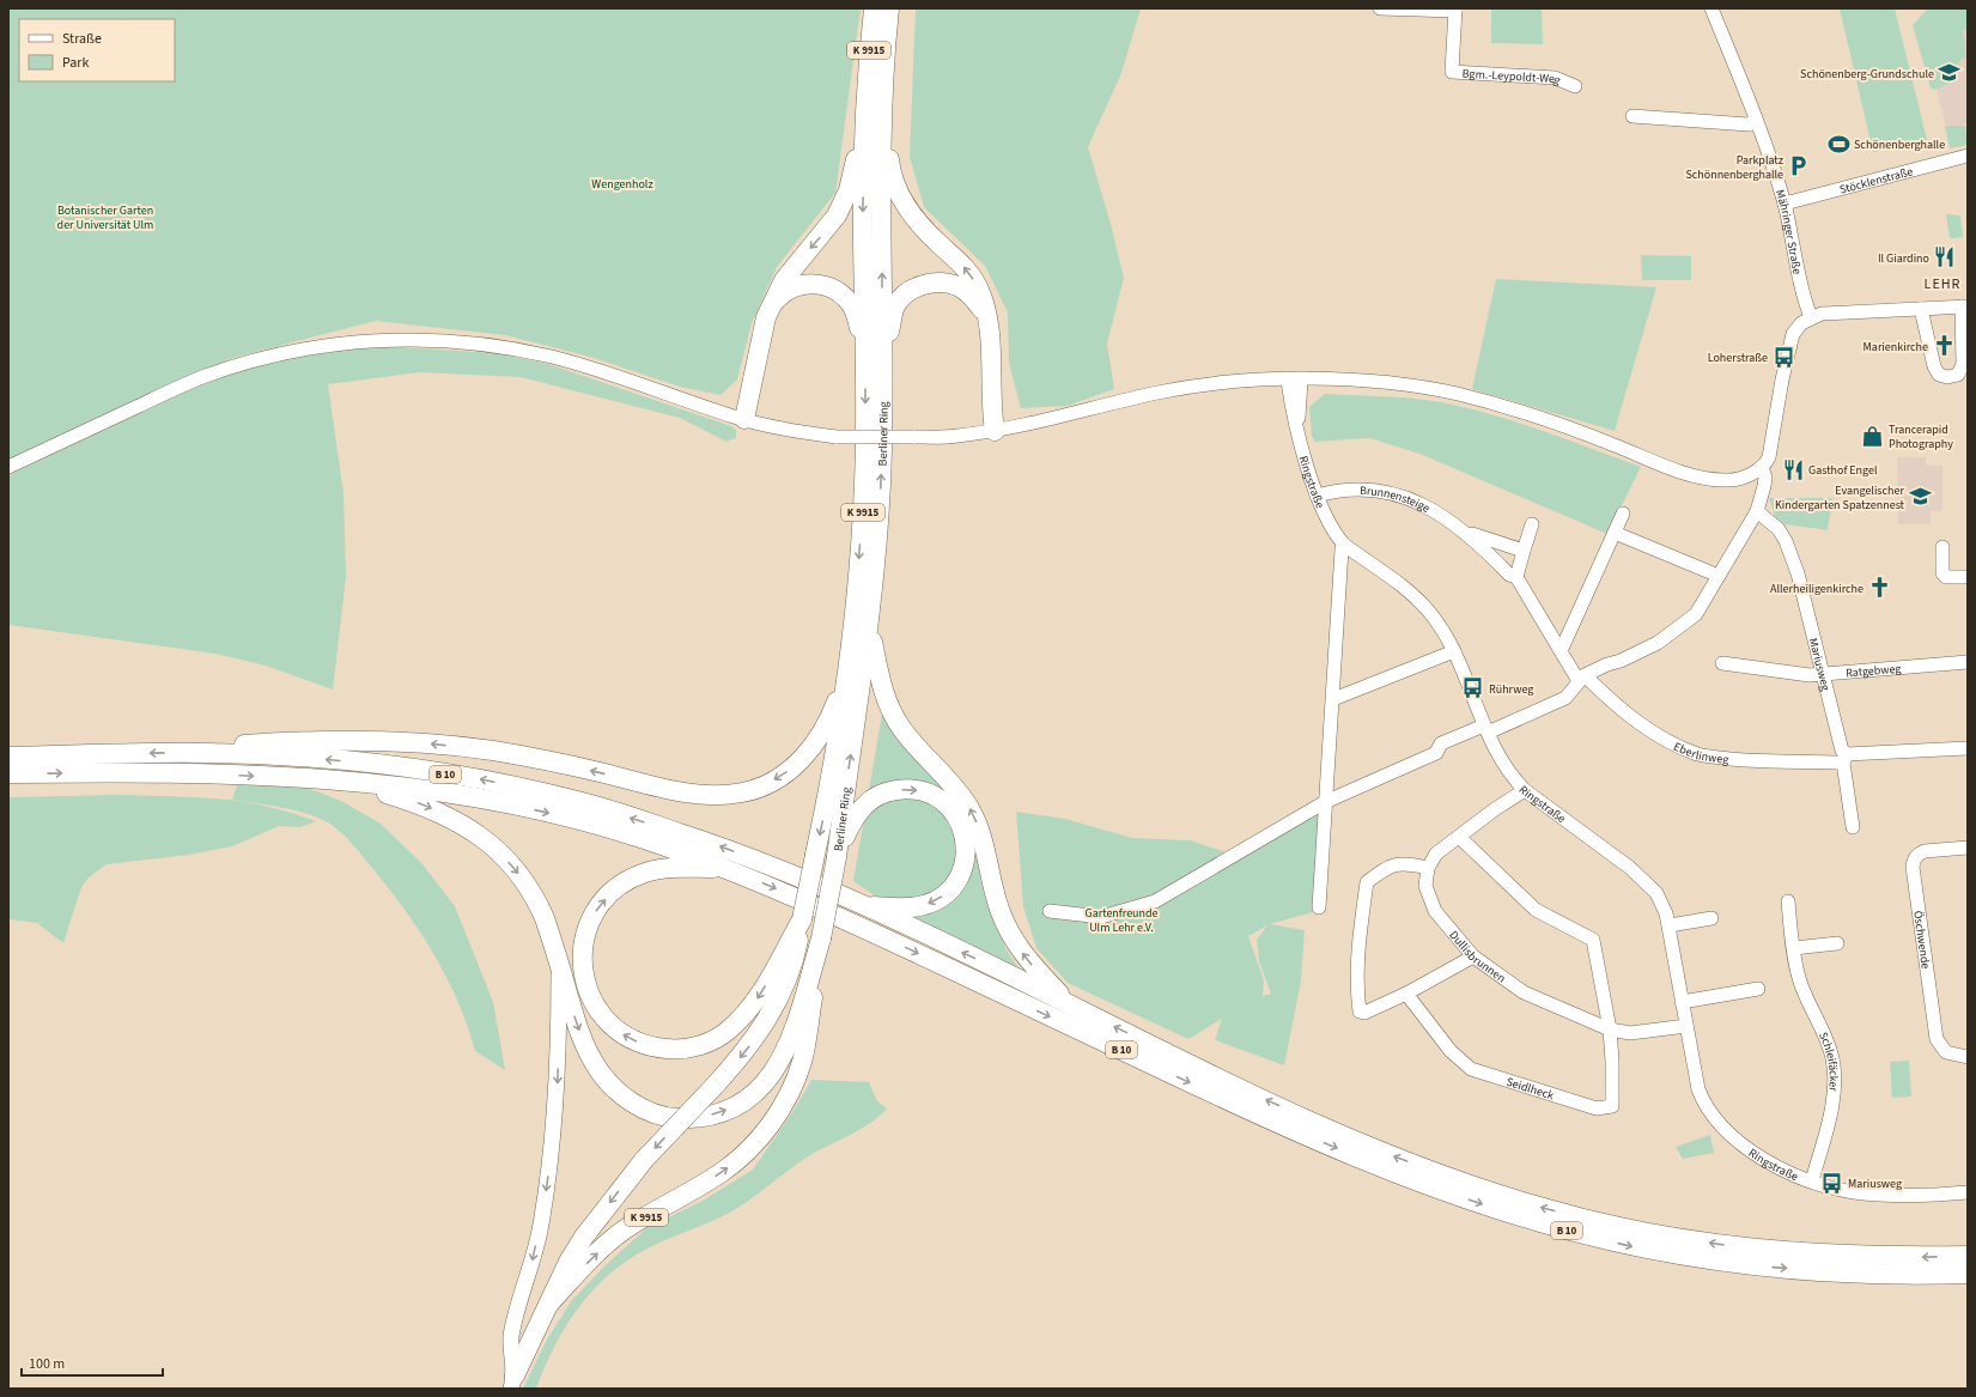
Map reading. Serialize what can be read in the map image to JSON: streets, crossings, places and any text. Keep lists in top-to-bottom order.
{
  "streets": {
    "highway": ["K 9915", "Berliner Ring", "B 10"],
    "street": [
      "Bgm.-Leypoldt-Weg",
      "Stöcklenstraße",
      "Mähringer Straße",
      "Ringstraße",
      "Brunnensteige",
      "Mariusweg",
      "Ratgebweg",
      "Eberlinweg",
      "Öschwende",
      "Dullisbrunnen",
      "Schleifäcker",
      "Seidlheck"
    ]
  },
  "crossings": [
    ["K 9915", "Berliner Ring"],
    ["Stöcklenstraße", "Mähringer Straße"],
    ["Ringstraße", "Brunnensteige"],
    ["Ringstraße", "Dullisbrunnen"],
    ["Ringstraße", "Schleifäcker"],
    ["Mariusweg", "Ratgebweg"],
    ["Mariusweg", "Eberlinweg"],
    ["Dullisbrunnen", "Seidlheck"]
  ],
  "districts": ["LEHR"],
  "parks": ["Wengenholz", "Botanischer Garten der Universität Ulm", "Gartenfreunde Ulm Lehr e.V."],
  "places": {
    "school or university": ["Schönenberg-Grundschule", "Evangelischer Kindergarten Spatzennest"],
    "sports": ["Schönenberghalle"],
    "parking": ["Parkplatz Schönnenberghalle"],
    "restaurant": ["Il Giardino", "Gasthof Engel"],
    "church": ["Marienkirche", "Allerheiligenkirche"],
    "bus stop": ["Loherstraße", "Rührweg", "Mariusweg"],
    "shop": ["Trancerapid Photography"]
  },
  "legend": ["Straße", "Park"],
  "scale_bar": "100 m"
}
